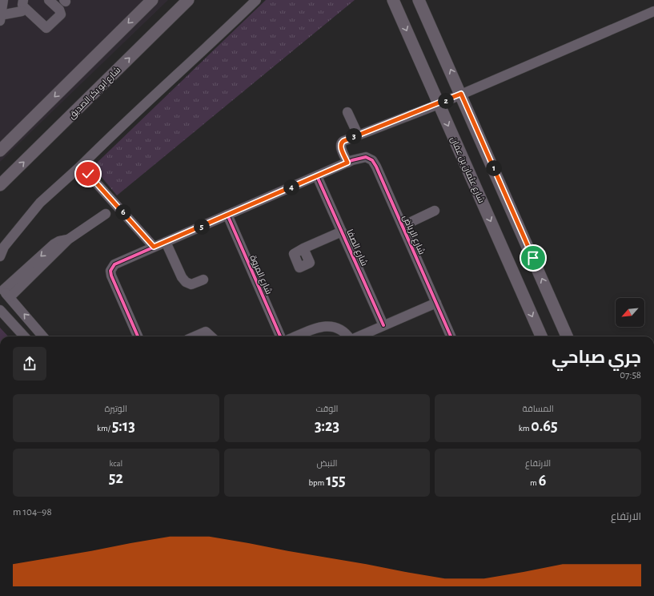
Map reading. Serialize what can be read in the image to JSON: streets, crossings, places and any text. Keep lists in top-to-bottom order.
{
  "streets": {
    "main road": ["شارع ابو بكر الصديق", "شارع عثمان بن عفان"],
    "street": ["شارع الرياض", "شارع الصفا", "شارع المروة"]
  },
  "crossings": [
    ["شارع الرياض", "شارع الصفا"],
    ["شارع الرياض", "شارع المروة"]
  ],
  "north": "bottom left",
  "page": {
    "pins": [
      "2",
      "3",
      "1",
      "4",
      "6",
      "5"
    ],
    "heading": ["جري صباحي", "07:58"],
    "stats": [
      ["المسافة", "0.65 km"],
      ["الوقت", "3:23"],
      ["الوتيرة", "5:13 /km"],
      ["الارتفاع", "6 m"],
      ["النبض", "155 bpm"],
      ["kcal", "52"]
    ],
    "chart": ["الارتفاع", "98–104 m"]
  }
}
